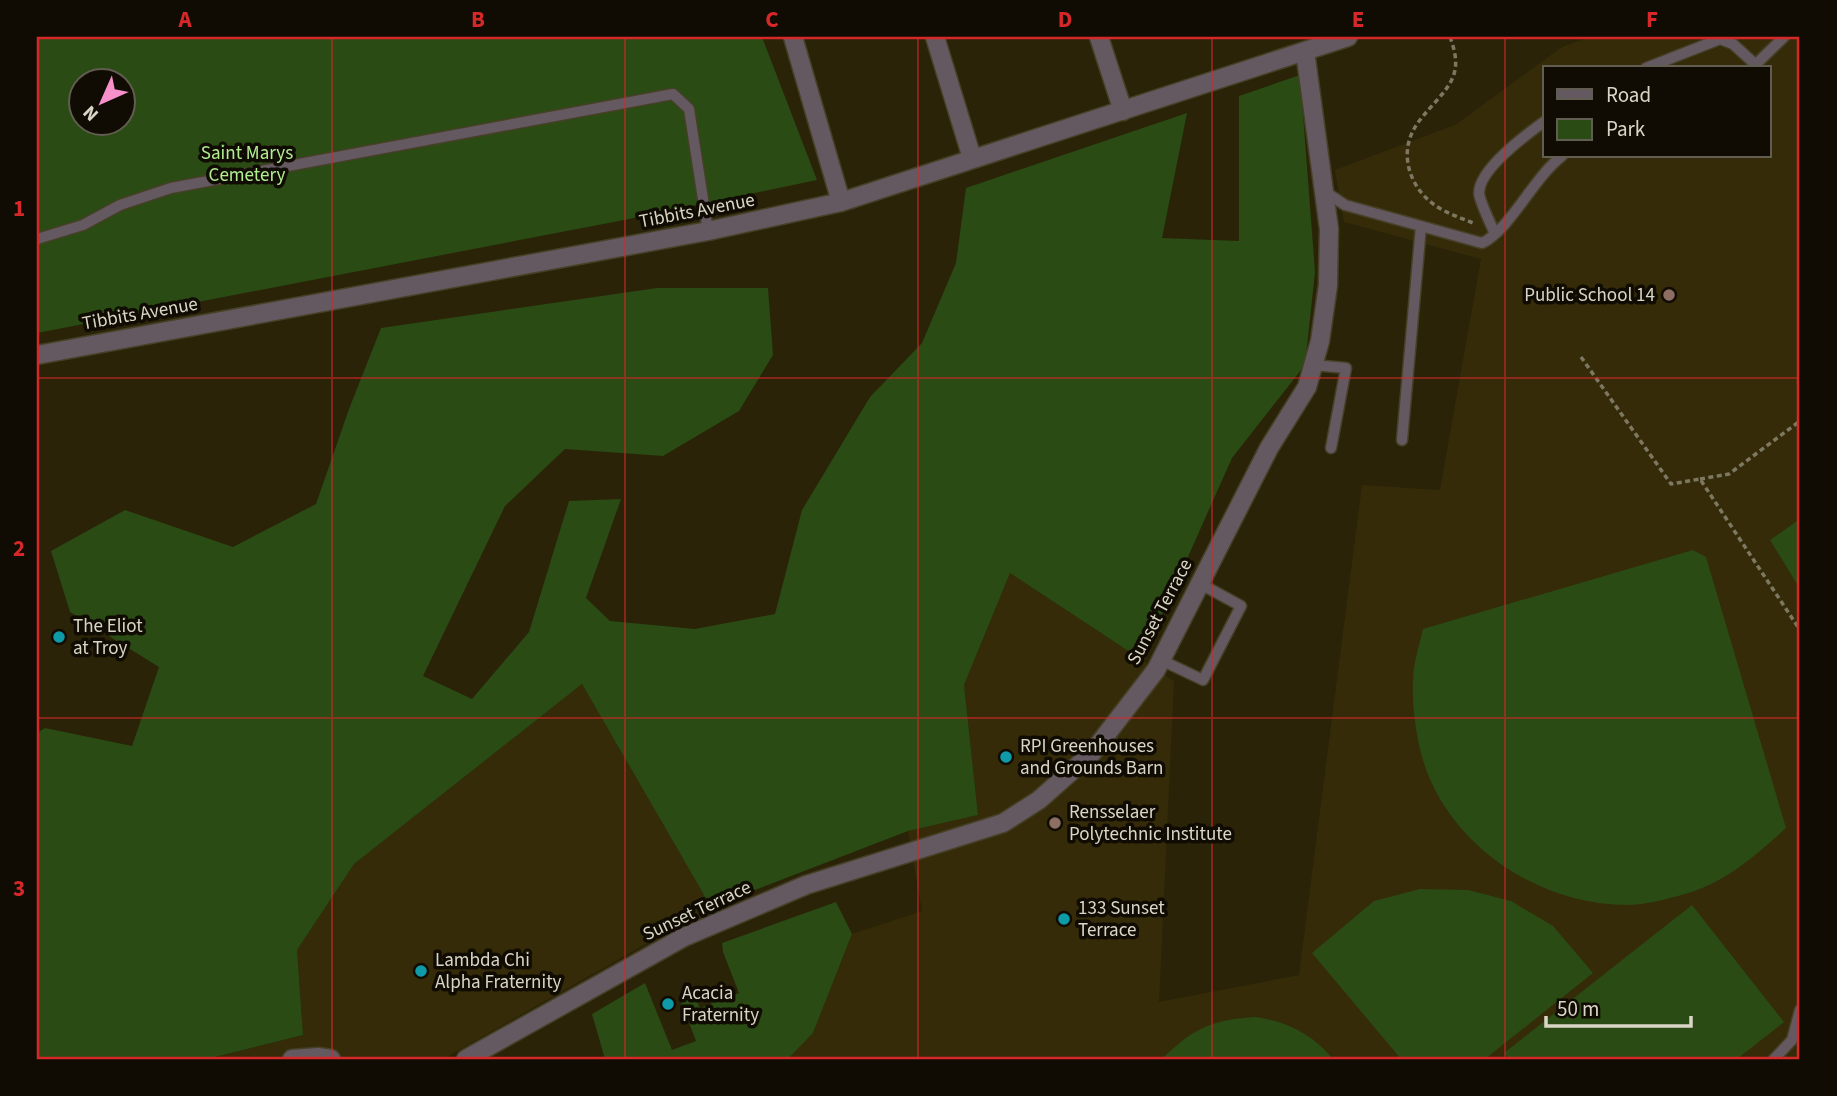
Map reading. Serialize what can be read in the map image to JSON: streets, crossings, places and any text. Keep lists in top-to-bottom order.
{
  "streets": {
    "street": ["Tibbits Avenue", "Sunset Terrace"]
  },
  "crossings": [
    ["Tibbits Avenue", "Sunset Terrace"]
  ],
  "parks": ["Saint Marys Cemetery"],
  "places": [
    "Public School 14",
    "The Eliot at Troy",
    "RPI Greenhouses and Grounds Barn",
    "Rensselaer Polytechnic Institute",
    "133 Sunset Terrace",
    "Lambda Chi Alpha Fraternity",
    "Acacia Fraternity"
  ],
  "legend": ["Road", "Park"],
  "scale_bar": "50 m",
  "north": "bottom left",
  "grid": {
    "columns": [
      "A",
      "B",
      "C",
      "D",
      "E",
      "F"
    ],
    "rows": ["1", "2", "3"]
  }
}
